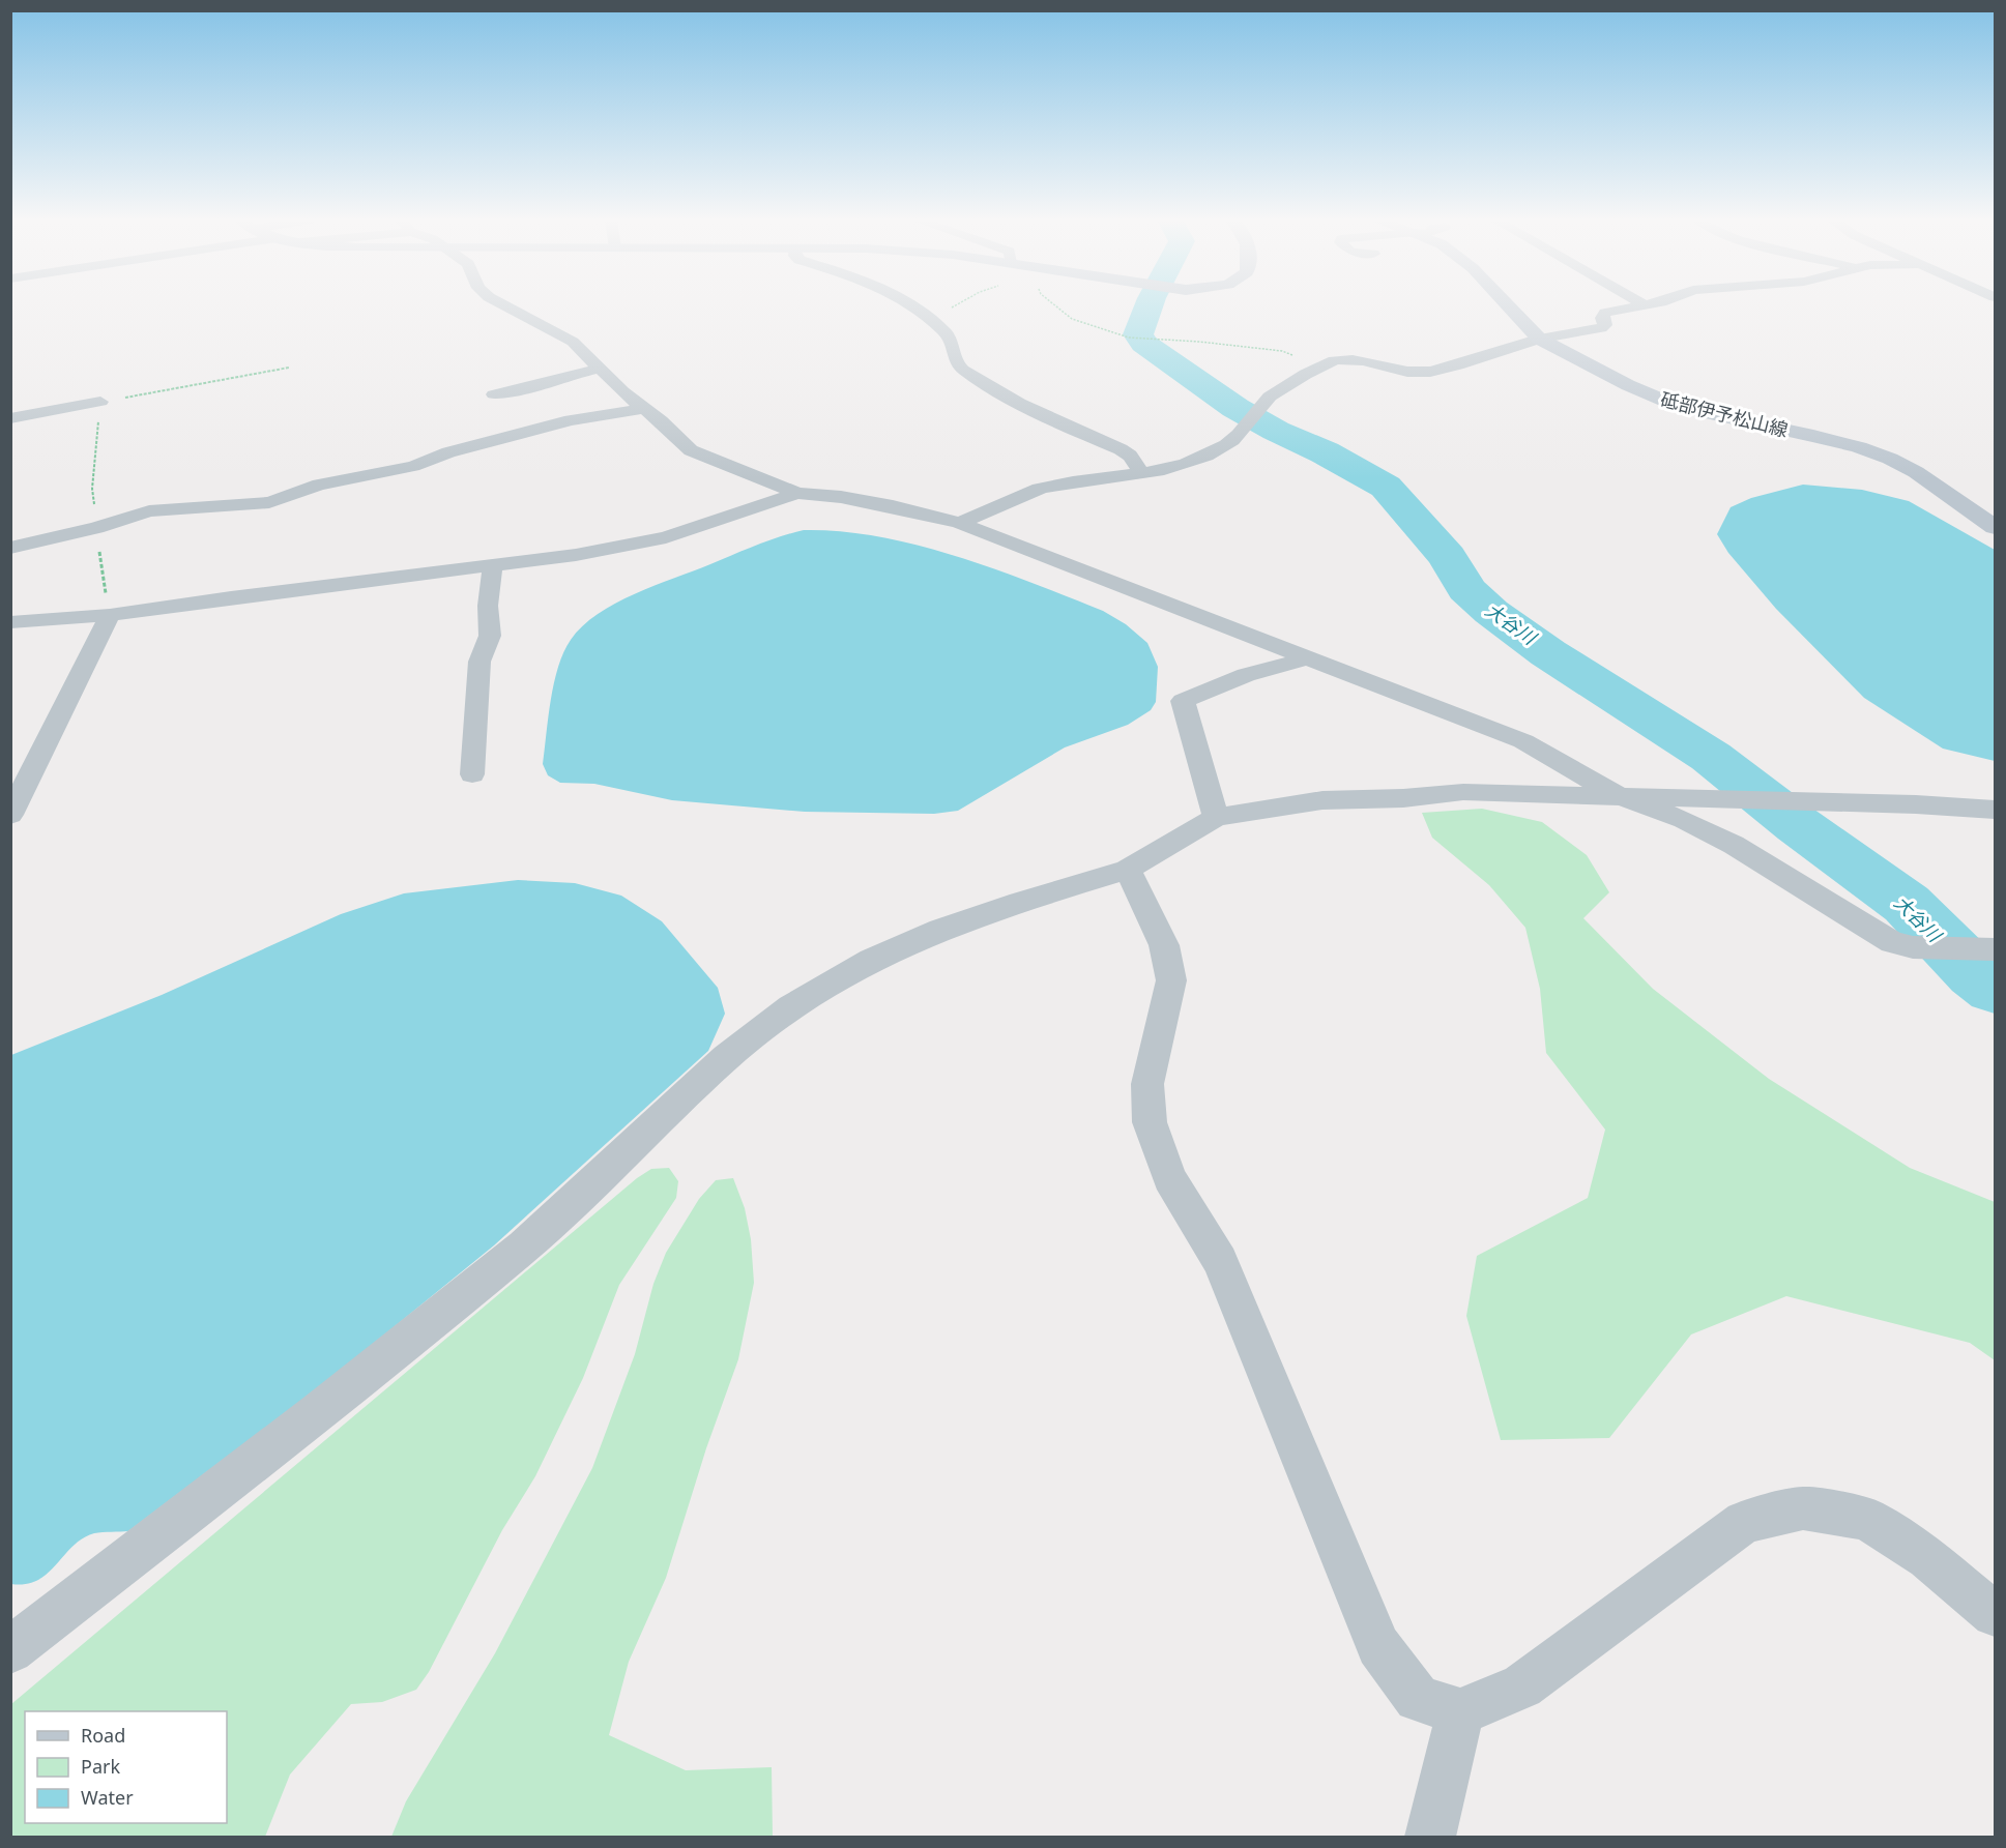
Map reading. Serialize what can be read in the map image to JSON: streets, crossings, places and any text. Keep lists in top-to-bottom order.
{
  "streets": {
    "main road": ["砥部伊予松山線"]
  },
  "water": ["大谷川"],
  "legend": ["Road", "Park", "Water"]
}
